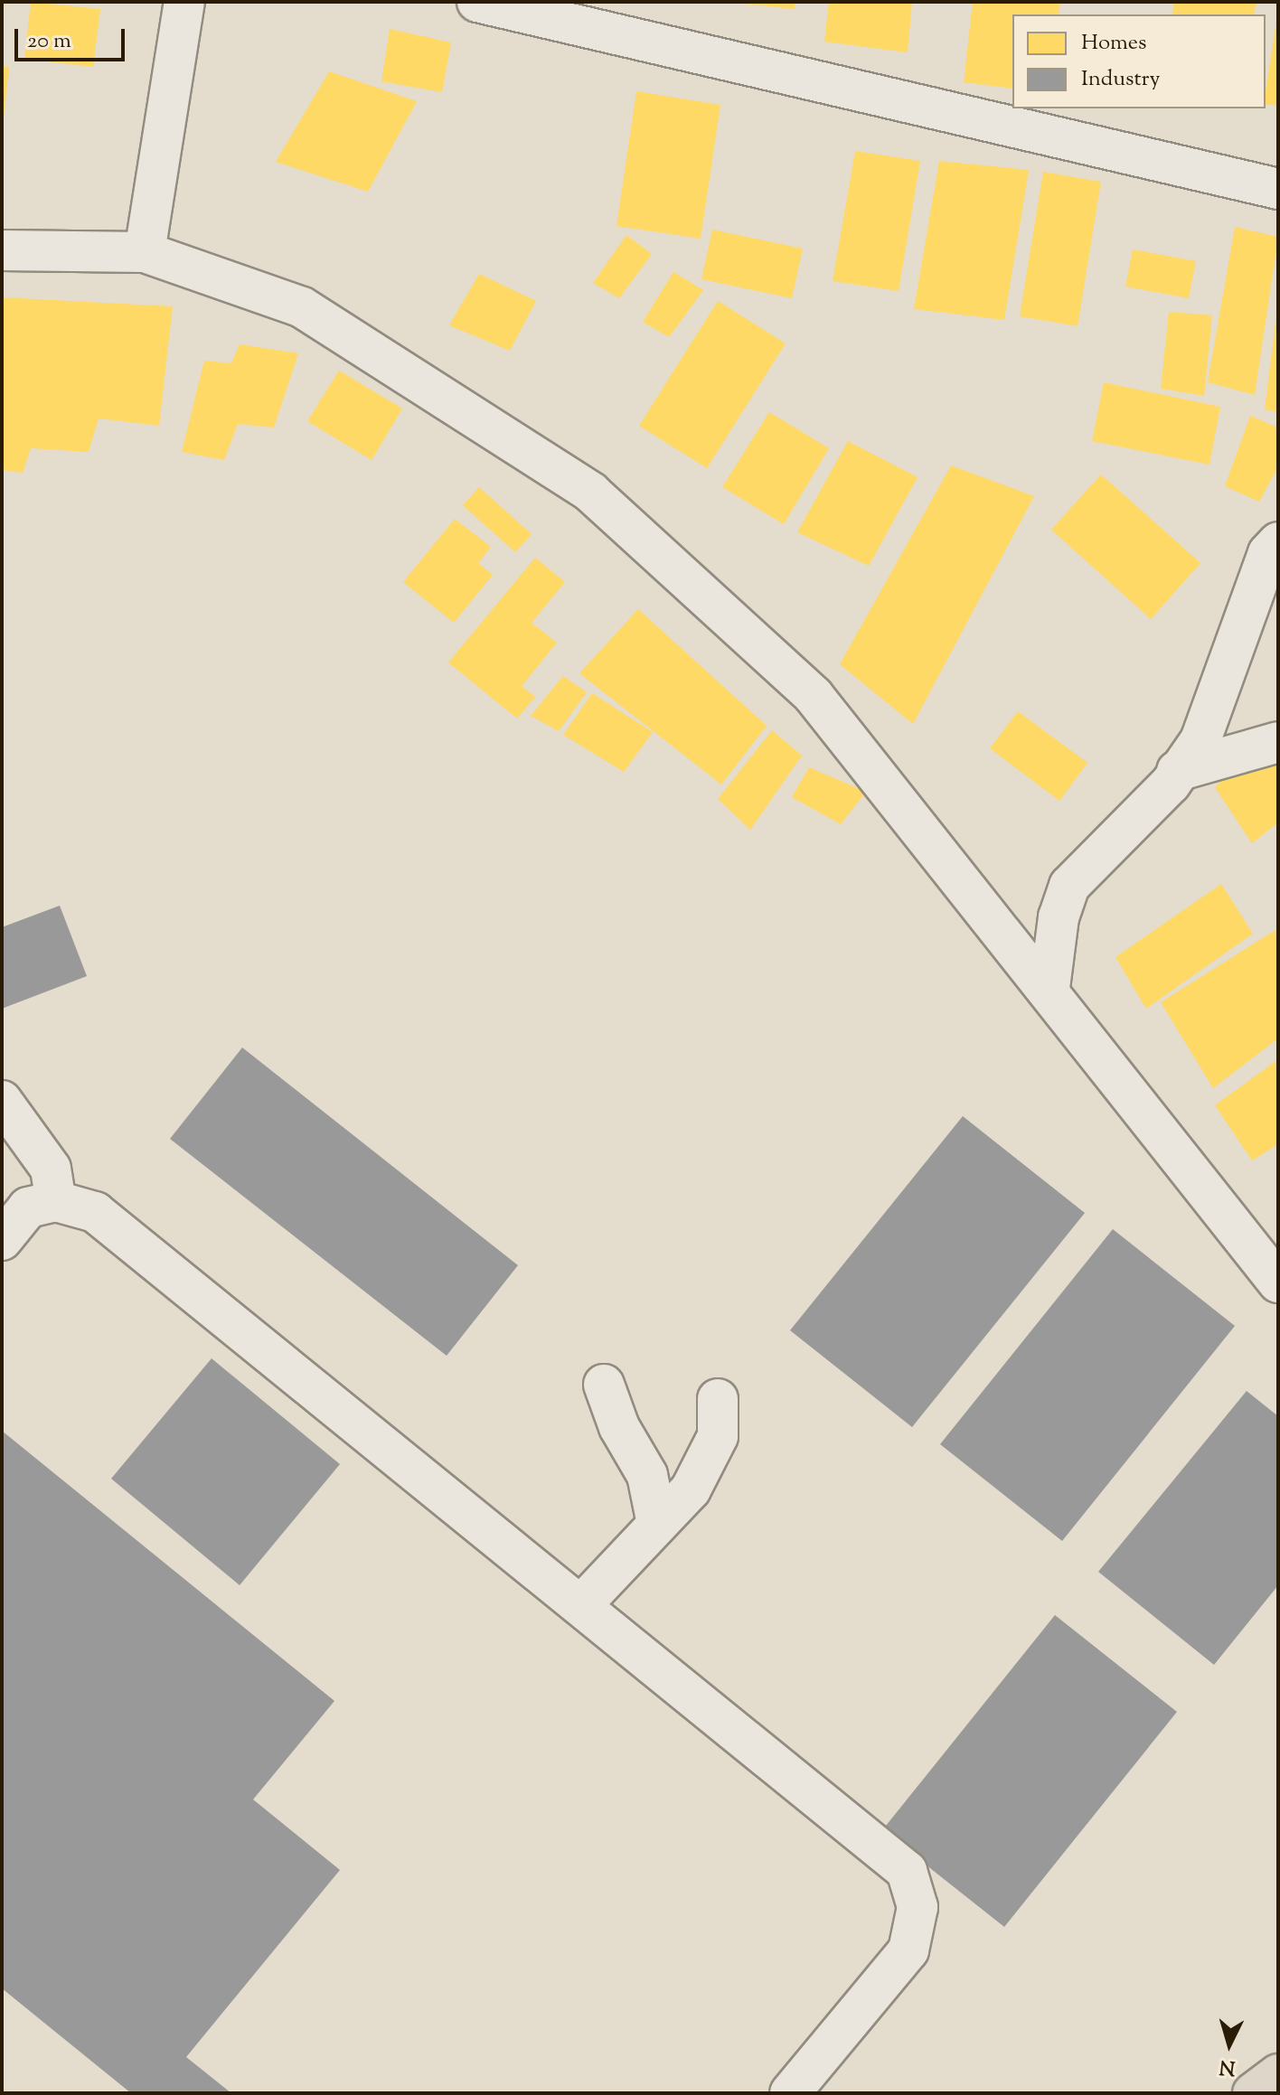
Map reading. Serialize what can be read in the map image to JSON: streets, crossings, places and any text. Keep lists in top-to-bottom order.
{
  "legend": ["Homes", "Industry"],
  "scale_bar": "20 m",
  "north": "bottom"
}
